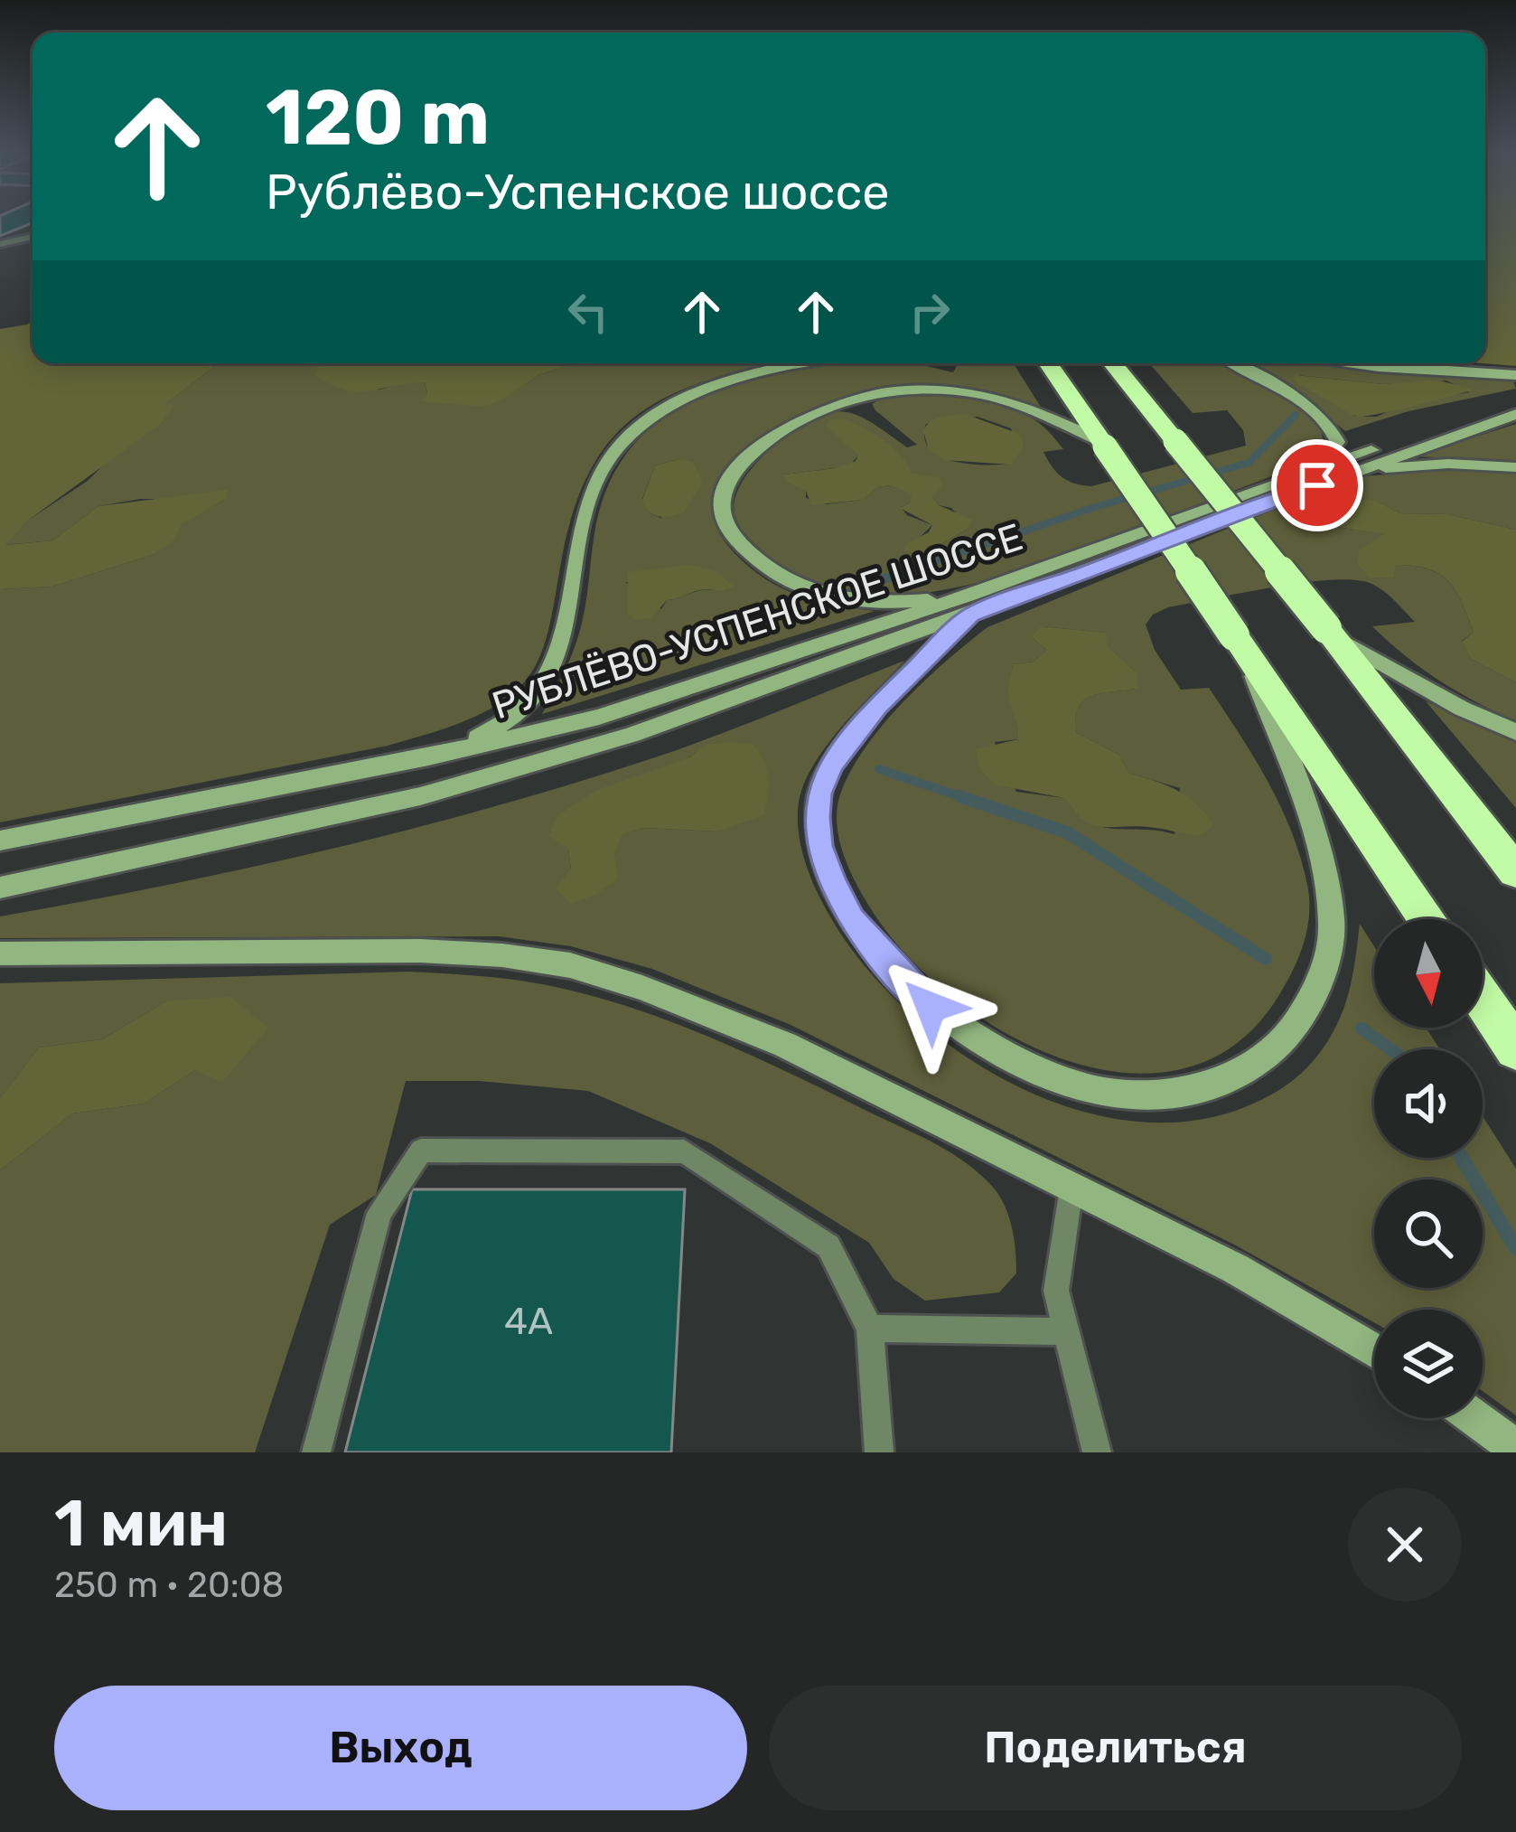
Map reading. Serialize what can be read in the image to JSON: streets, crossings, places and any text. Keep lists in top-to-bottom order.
{
  "streets": {
    "main road": ["РУБЛЁВО-УСПЕНСКОЕ ШОССЕ"]
  },
  "house_numbers": ["4А"],
  "north": "bottom",
  "page": {
    "turn": ["120 m", "Рублёво-Успенское шоссе"],
    "heading": ["1 мин", "250 m · 20:08"],
    "buttons": ["Выход", "Поделиться"]
  }
}
